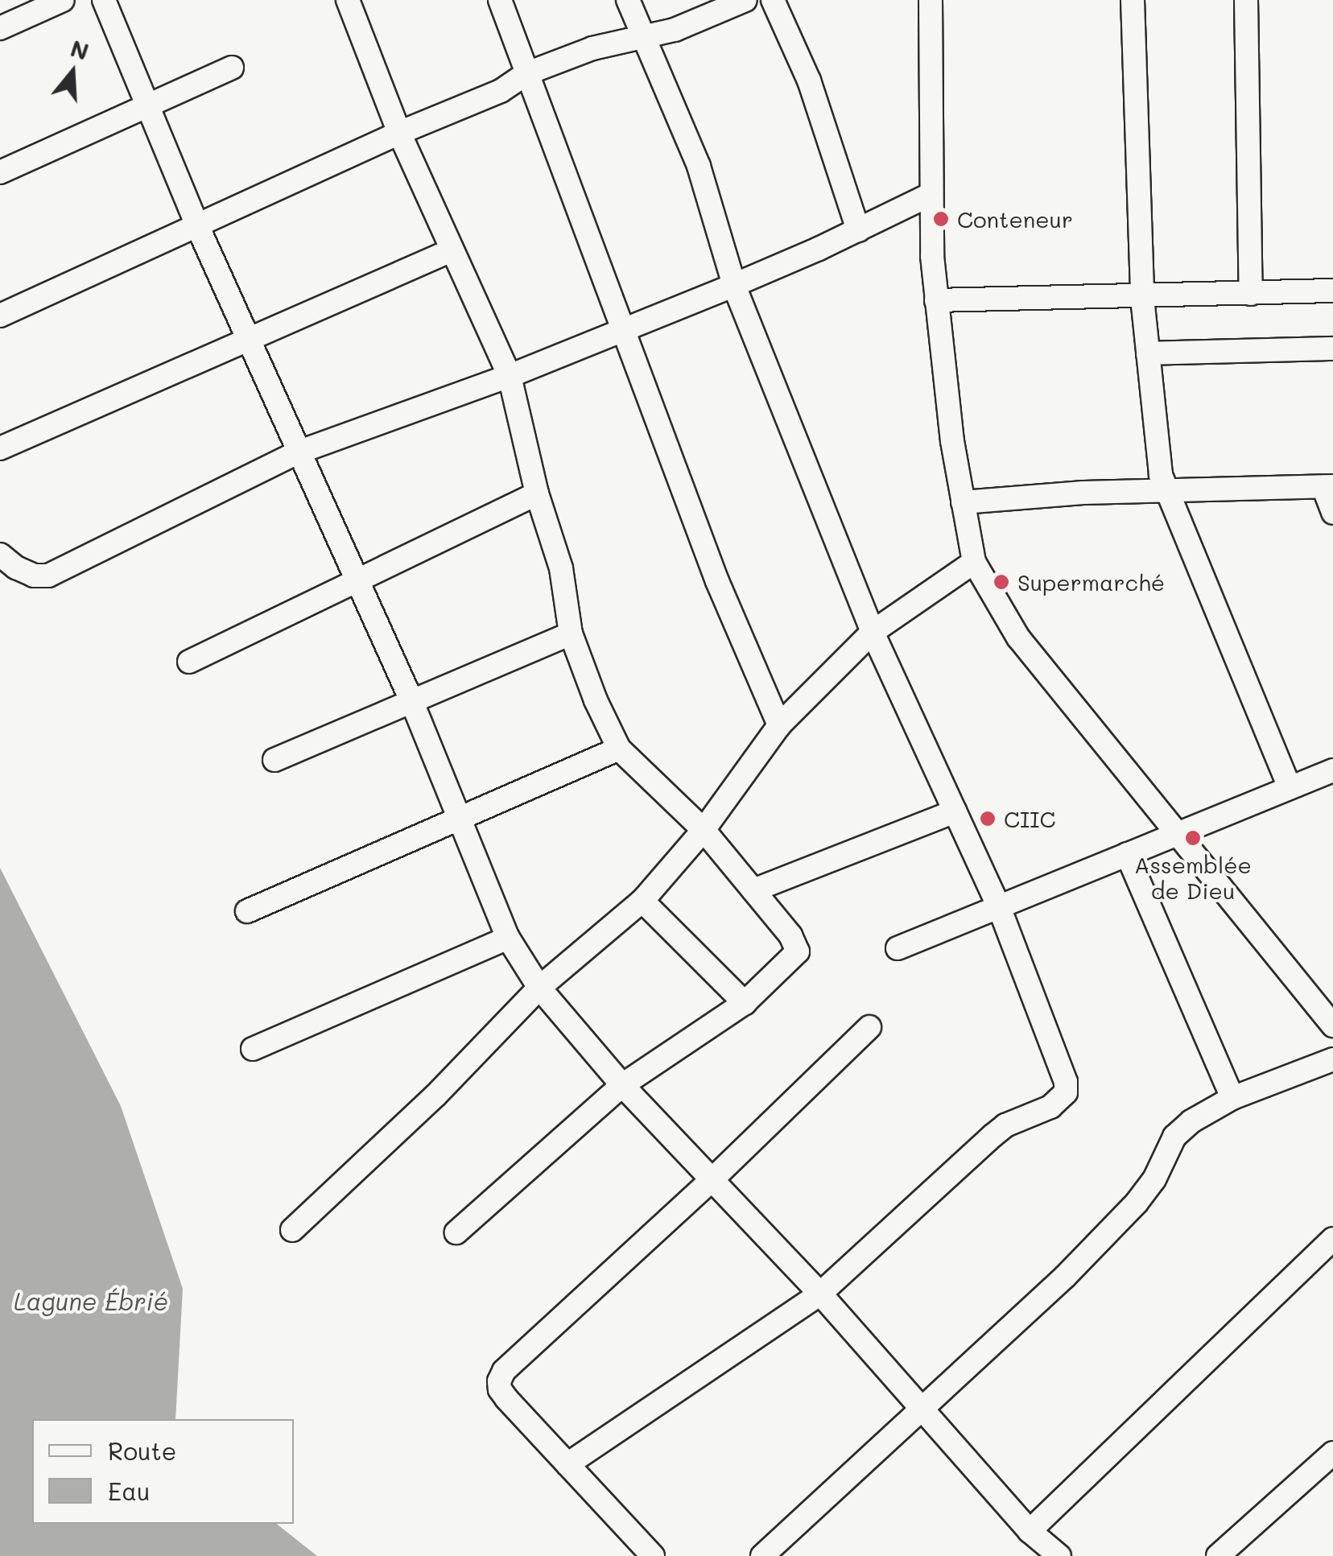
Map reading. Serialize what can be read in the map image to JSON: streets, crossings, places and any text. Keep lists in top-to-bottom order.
{
  "water": ["Lagune Ébrié"],
  "places": [
    "Conteneur",
    "Supermarché",
    "CIIC",
    "Assemblée de Dieu"
  ],
  "legend": ["Route", "Eau"],
  "north": "top"
}
